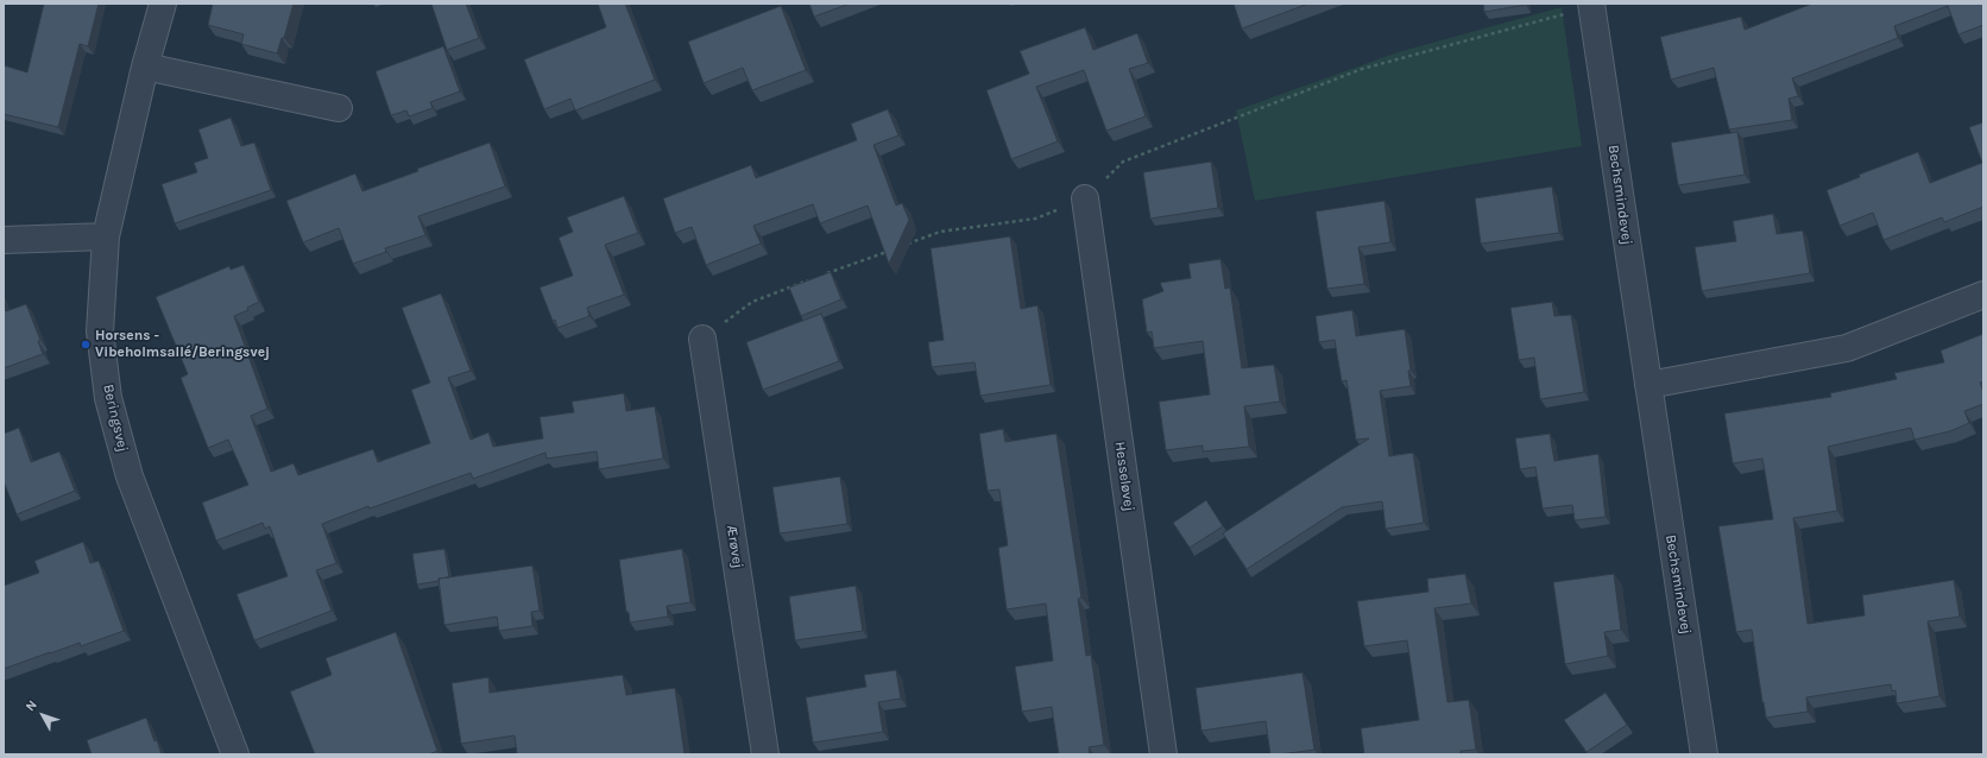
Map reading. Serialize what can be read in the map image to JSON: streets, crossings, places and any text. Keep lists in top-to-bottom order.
{
  "streets": {
    "street": [
      "Bechsmindevej",
      "Beringsvej",
      "Hesseløvej",
      "Ærøvej"
    ]
  },
  "places": ["Horsens - Vibeholmsallé/Beringsvej"],
  "north": "top left"
}
